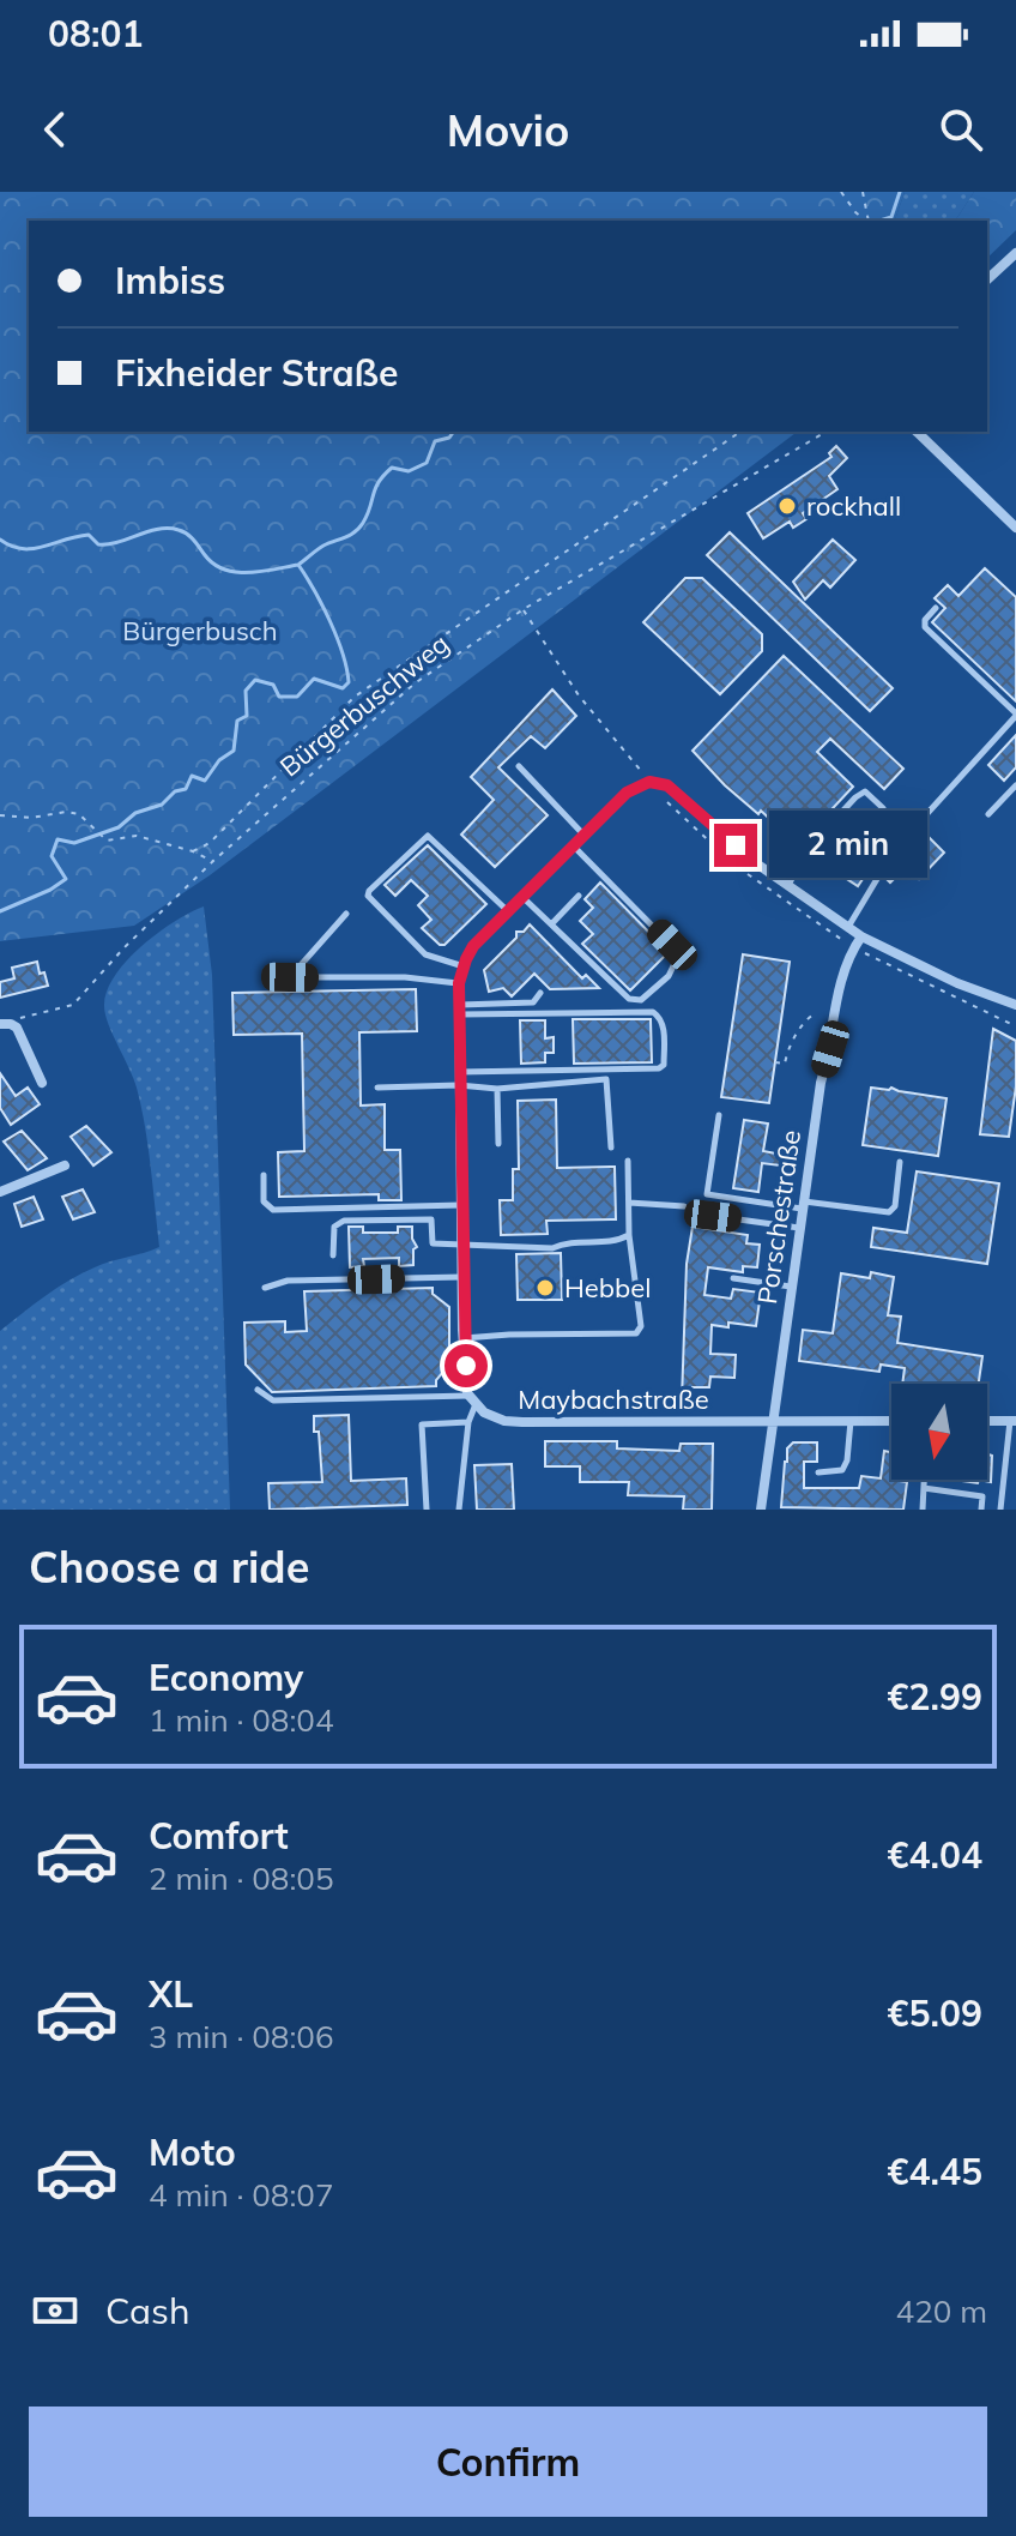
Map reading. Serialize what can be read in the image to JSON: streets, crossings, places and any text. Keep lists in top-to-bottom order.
{
  "streets": {
    "street": ["Porschestraße", "Maybachstraße"],
    "path": ["Bürgerbuschweg"]
  },
  "crossings": [
    ["Porschestraße", "Maybachstraße"]
  ],
  "parks": ["Bürgerbusch"],
  "places": ["rockhall", "Hebbel"],
  "north": "bottom",
  "page": {
    "status": "08:01",
    "header": "Movio",
    "banner": ["Imbiss", "Fixheider Straße"],
    "bubble": "2 min",
    "heading": "Choose a ride",
    "list": [
      {
        "name": "Economy",
        "note": "1 min · 08:04",
        "value": "€2.99"
      },
      {
        "name": "Comfort",
        "note": "2 min · 08:05",
        "value": "€4.04"
      },
      {
        "name": "XL",
        "note": "3 min · 08:06",
        "value": "€5.09"
      },
      {
        "name": "Moto",
        "note": "4 min · 08:07",
        "value": "€4.45"
      }
    ],
    "pay": ["Cash", "420 m"],
    "buttons": "Confirm"
  }
}
